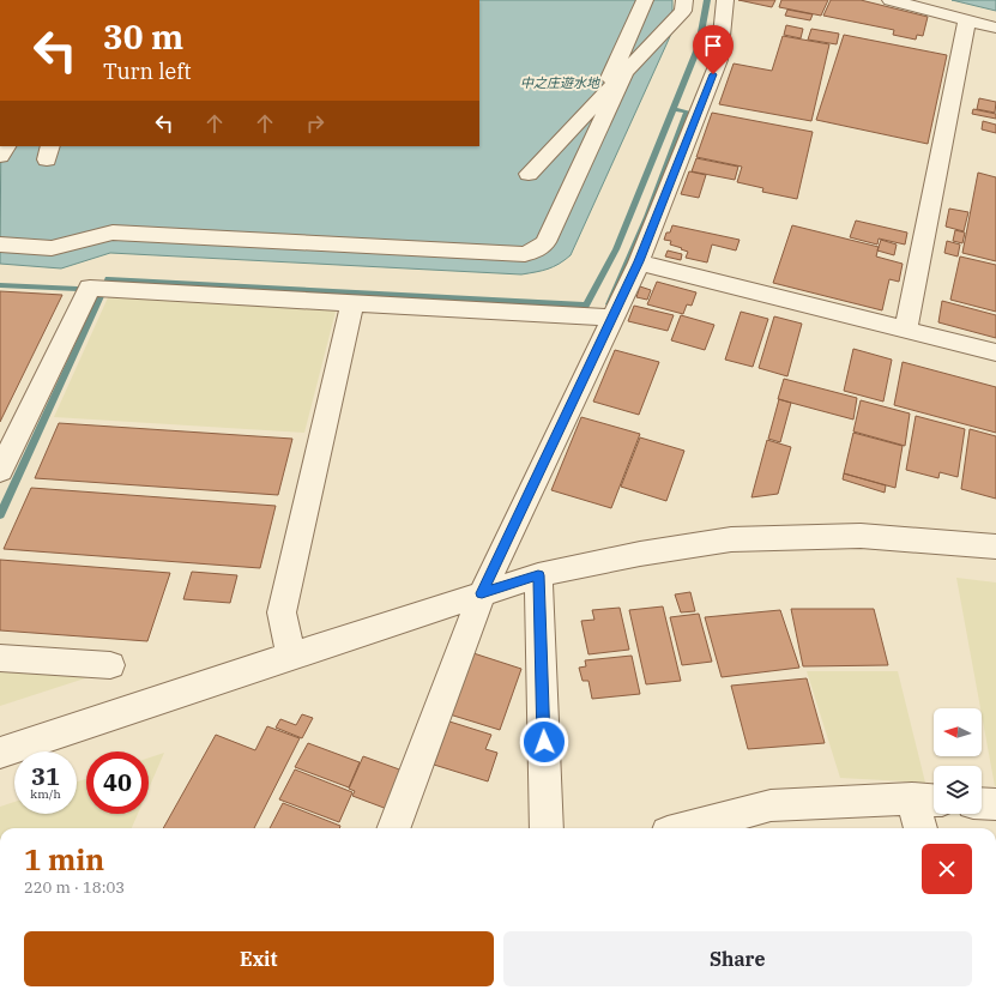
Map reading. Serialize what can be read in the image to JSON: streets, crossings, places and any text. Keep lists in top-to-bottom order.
{
  "water": ["中之庄遊水地"],
  "north": "left",
  "page": {
    "turn": ["30 m", "Turn left"],
    "speed": "31 km/h",
    "limit": "40",
    "heading": ["1 min", "220 m · 18:03"],
    "buttons": ["Exit", "Share"]
  }
}
